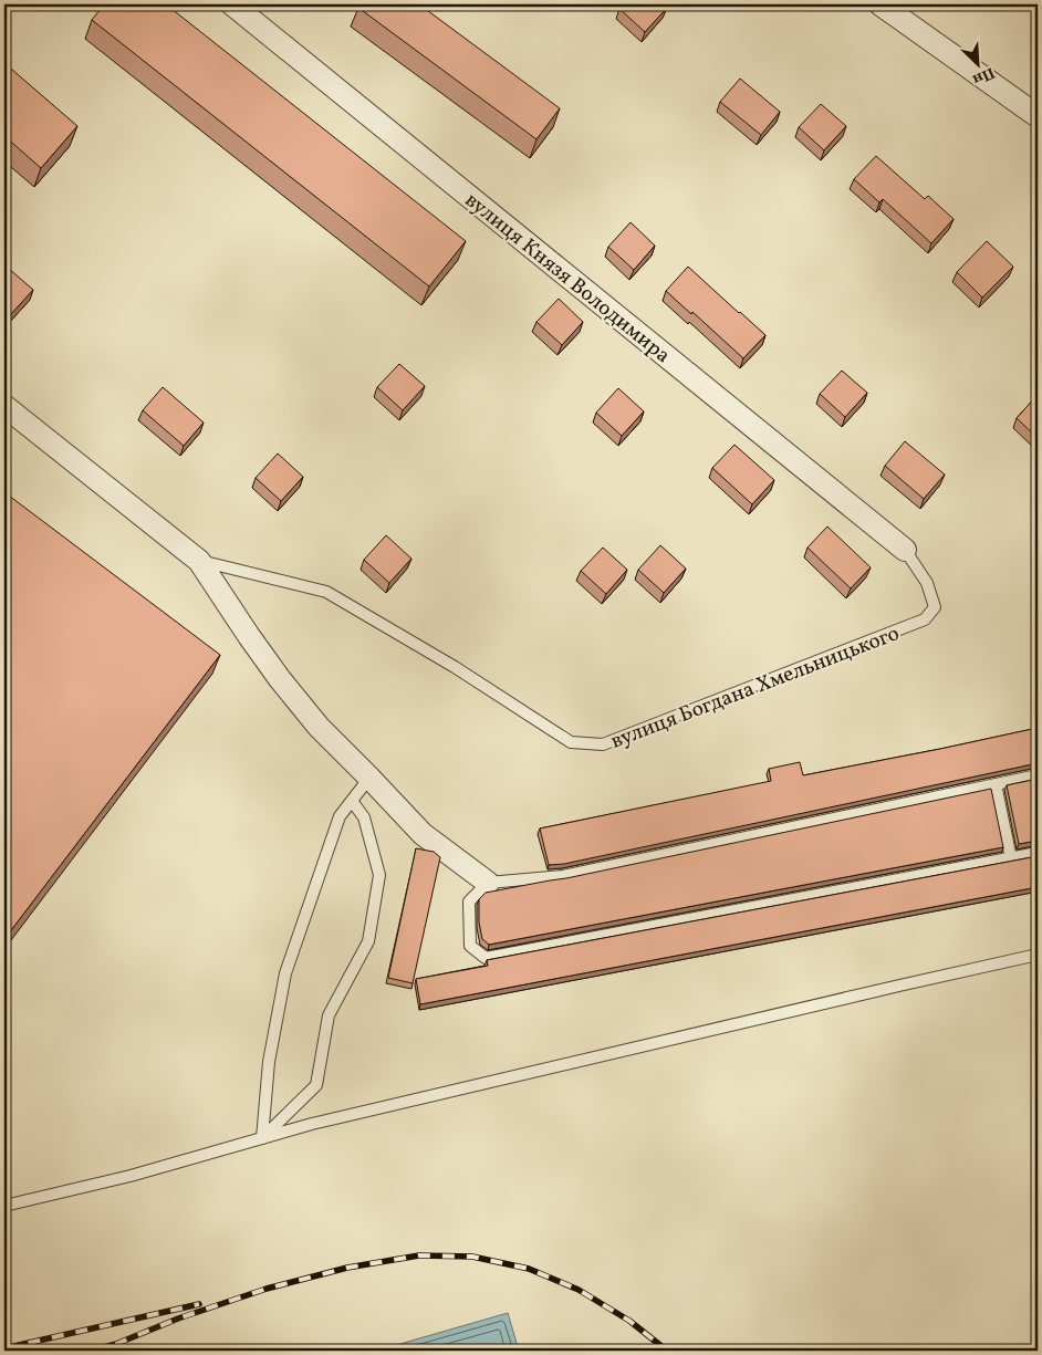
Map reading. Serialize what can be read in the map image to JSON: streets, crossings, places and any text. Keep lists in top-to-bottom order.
{
  "streets": {
    "street": ["вулиця Князя Володимира", "вулиця Богдана Хмельницького"]
  },
  "crossings": [
    ["вулиця Князя Володимира", "вулиця Богдана Хмельницького"]
  ],
  "north": "bottom right"
}
